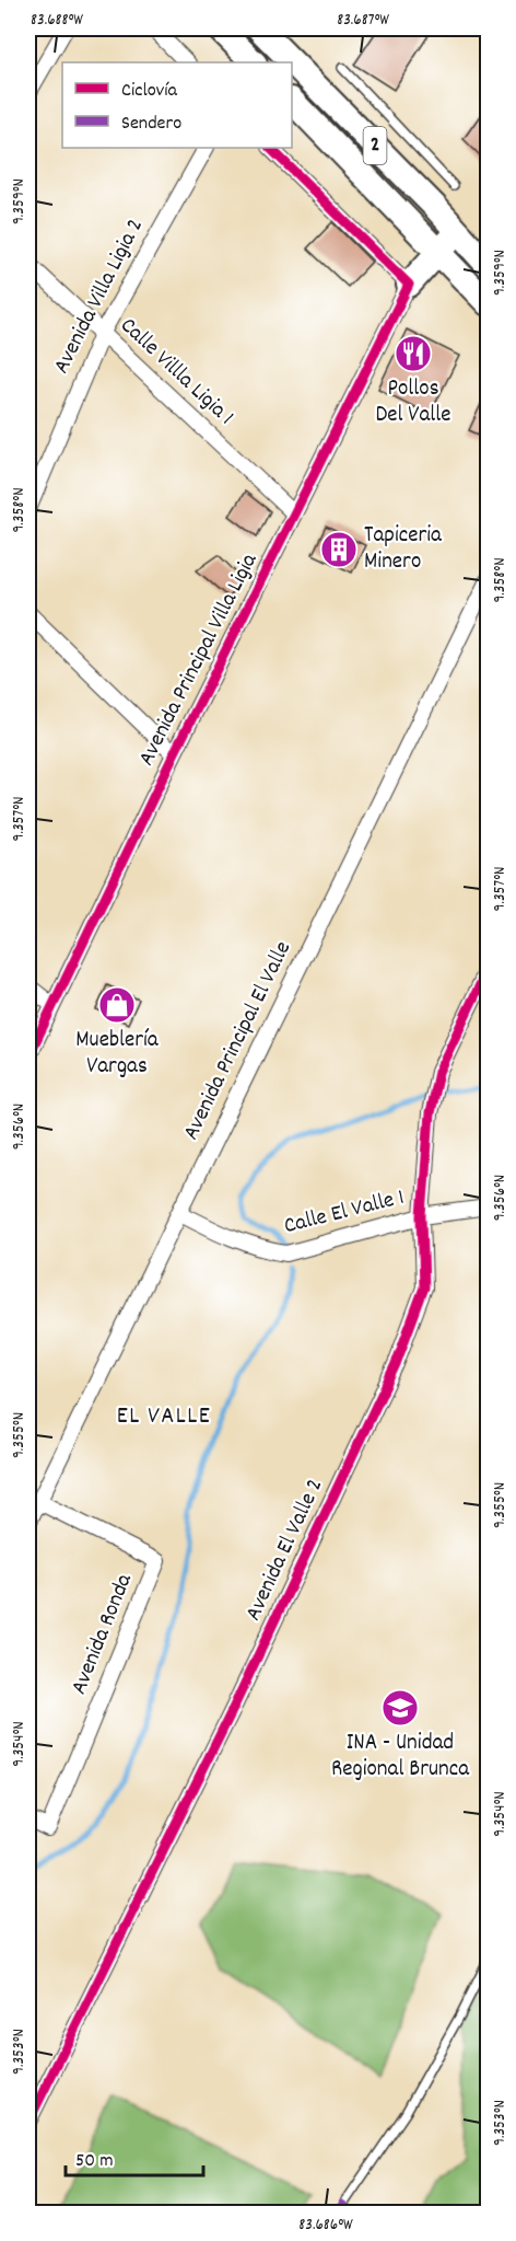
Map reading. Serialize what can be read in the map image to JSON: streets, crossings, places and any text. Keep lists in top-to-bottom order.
{
  "streets": {
    "highway": ["2"],
    "street": [
      "Avenida Villa Ligia 2",
      "Calle Villla Ligia 1",
      "Avenida Principal Villa Ligia",
      "Avenida Principal El Valle",
      "Calle El Valle 1",
      "Avenida El Valle 2",
      "Avenida Ronda"
    ]
  },
  "crossings": [
    ["Avenida Villa Ligia 2", "Calle Villla Ligia 1"],
    ["Calle Villla Ligia 1", "Avenida Principal Villa Ligia"],
    ["Avenida Principal El Valle", "Calle El Valle 1"],
    ["Avenida Principal El Valle", "Avenida Ronda"],
    ["Calle El Valle 1", "Avenida El Valle 2"]
  ],
  "districts": ["EL VALLE"],
  "places": {
    "restaurant": ["Pollos Del Valle"],
    "building": ["Tapiceria Minero"],
    "shop": ["Mueblería Vargas"],
    "school or university": ["INA - Unidad Regional Brunca"]
  },
  "legend": ["Ciclovía", "Sendero"],
  "scale_bar": "50 m",
  "coordinates": [
    "83.688°W",
    "83.687°W",
    "9.359°N",
    "9.358°N",
    "9.357°N",
    "9.356°N",
    "9.355°N",
    "9.354°N",
    "9.353°N",
    "83.686°W"
  ]
}
